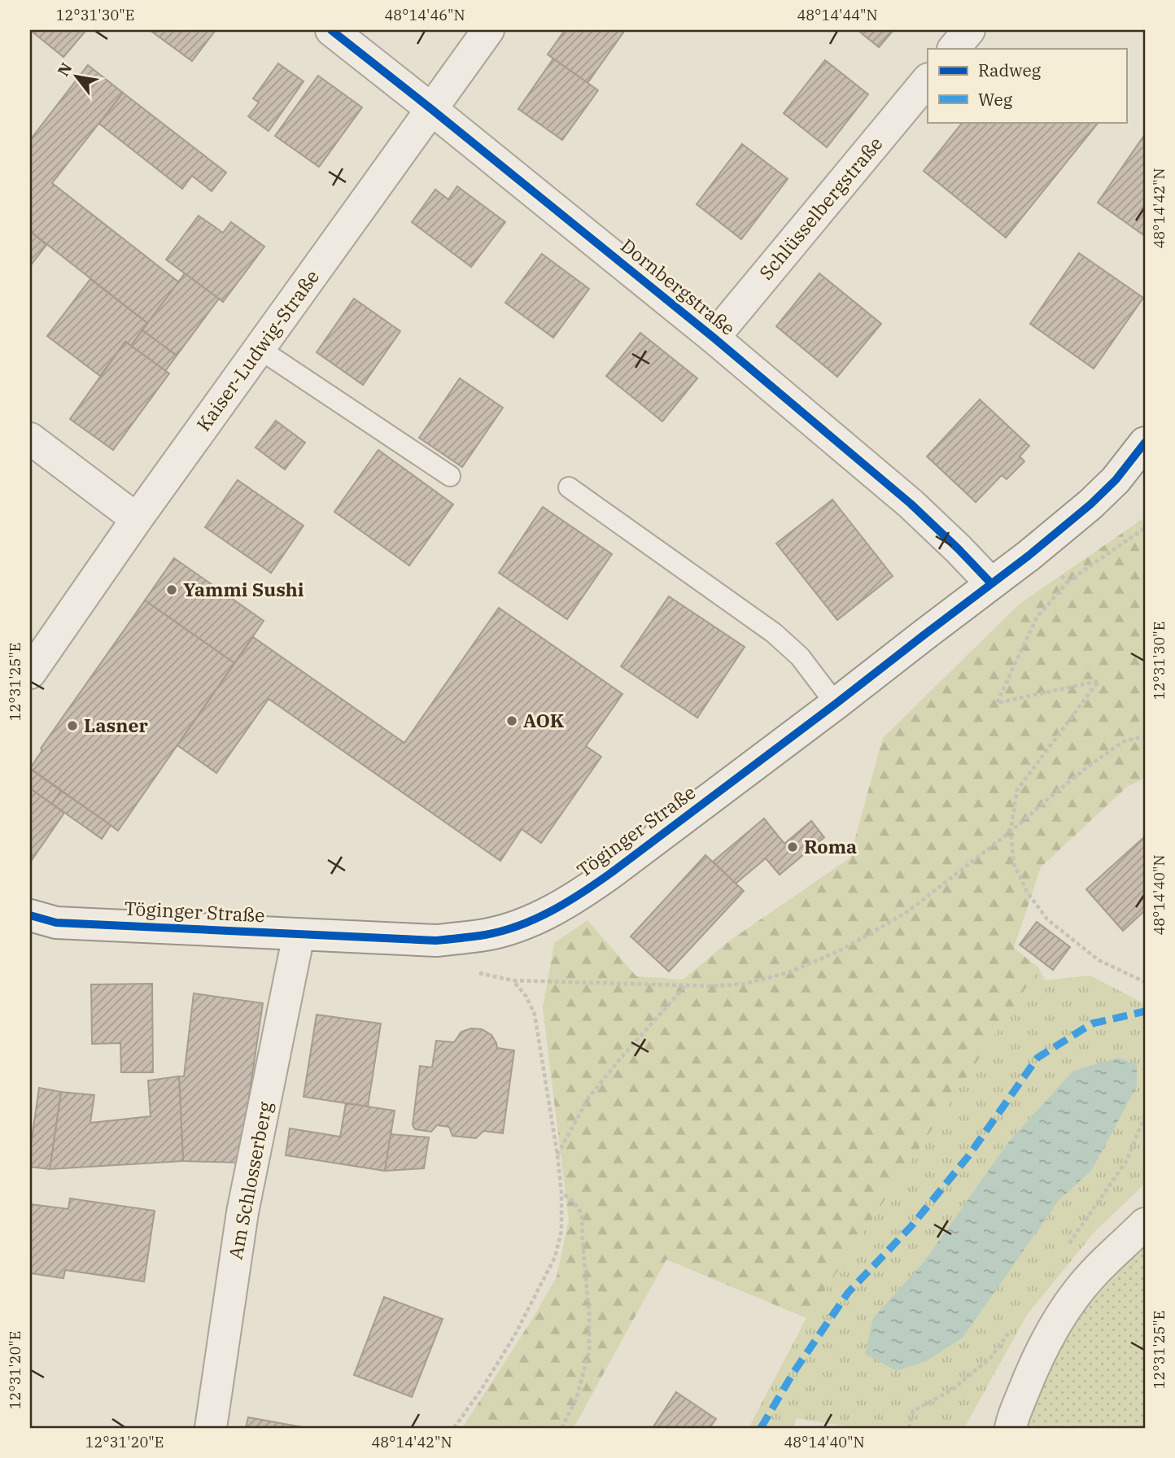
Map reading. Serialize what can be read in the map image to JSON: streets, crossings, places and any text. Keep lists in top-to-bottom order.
{
  "streets": {
    "street": [
      "Schlüsselbergstraße",
      "Dornbergstraße",
      "Kaiser-Ludwig-Straße",
      "Töginger Straße",
      "Am Schlosserberg"
    ]
  },
  "crossings": [
    ["Schlüsselbergstraße", "Dornbergstraße"],
    ["Dornbergstraße", "Kaiser-Ludwig-Straße"],
    ["Dornbergstraße", "Töginger Straße"],
    ["Töginger Straße", "Am Schlosserberg"]
  ],
  "places": [
    "Yammi Sushi",
    "AOK",
    "Lasner",
    "Roma"
  ],
  "legend": ["Radweg", "Weg"],
  "north": "top left",
  "coordinates": [
    "12°31'30\"E",
    "48°14'46\"N",
    "48°14'44\"N",
    "48°14'42\"N",
    "12°31'25\"E",
    "48°14'40\"N",
    "12°31'20\"E"
  ]
}
